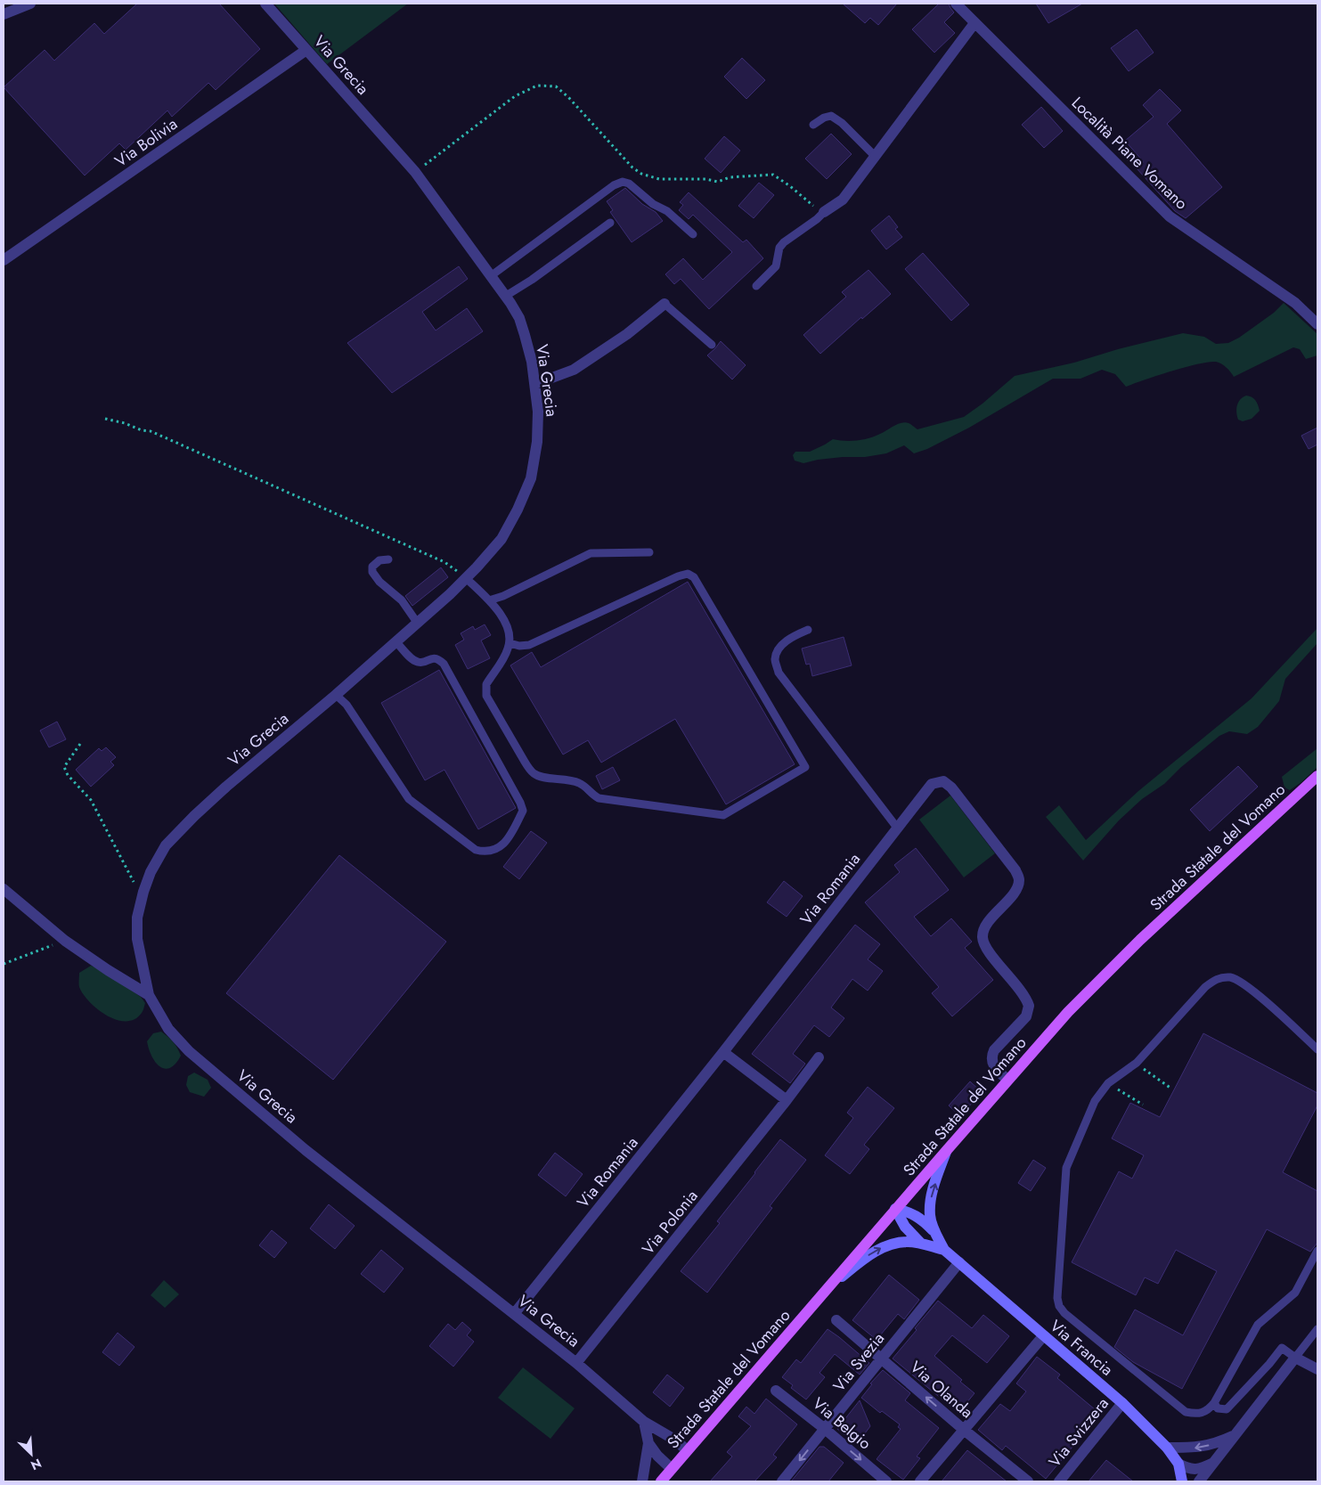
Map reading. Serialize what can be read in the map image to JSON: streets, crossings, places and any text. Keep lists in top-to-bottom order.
{
  "streets": {
    "main road": ["Strada Statale del Vomano", "Via Francia"],
    "street": [
      "Via Grecia",
      "Via Bolivia",
      "Località Piane Vomano",
      "Via Romania",
      "Via Polonia",
      "Via Svezia",
      "Via Olanda",
      "Via Belgio",
      "Via Svizzera"
    ]
  },
  "crossings": [
    ["Via Grecia", "Via Bolivia"],
    ["Via Grecia", "Strada Statale del Vomano"],
    ["Via Grecia", "Via Romania"],
    ["Via Grecia", "Via Polonia"],
    ["Strada Statale del Vomano", "Via Romania"],
    ["Strada Statale del Vomano", "Via Francia"],
    ["Via Francia", "Via Svezia"],
    ["Via Francia", "Via Svizzera"],
    ["Via Svezia", "Via Olanda"],
    ["Via Svezia", "Via Belgio"]
  ],
  "one_way": ["Via Olanda", "Via Belgio"],
  "north": "bottom right"
}
